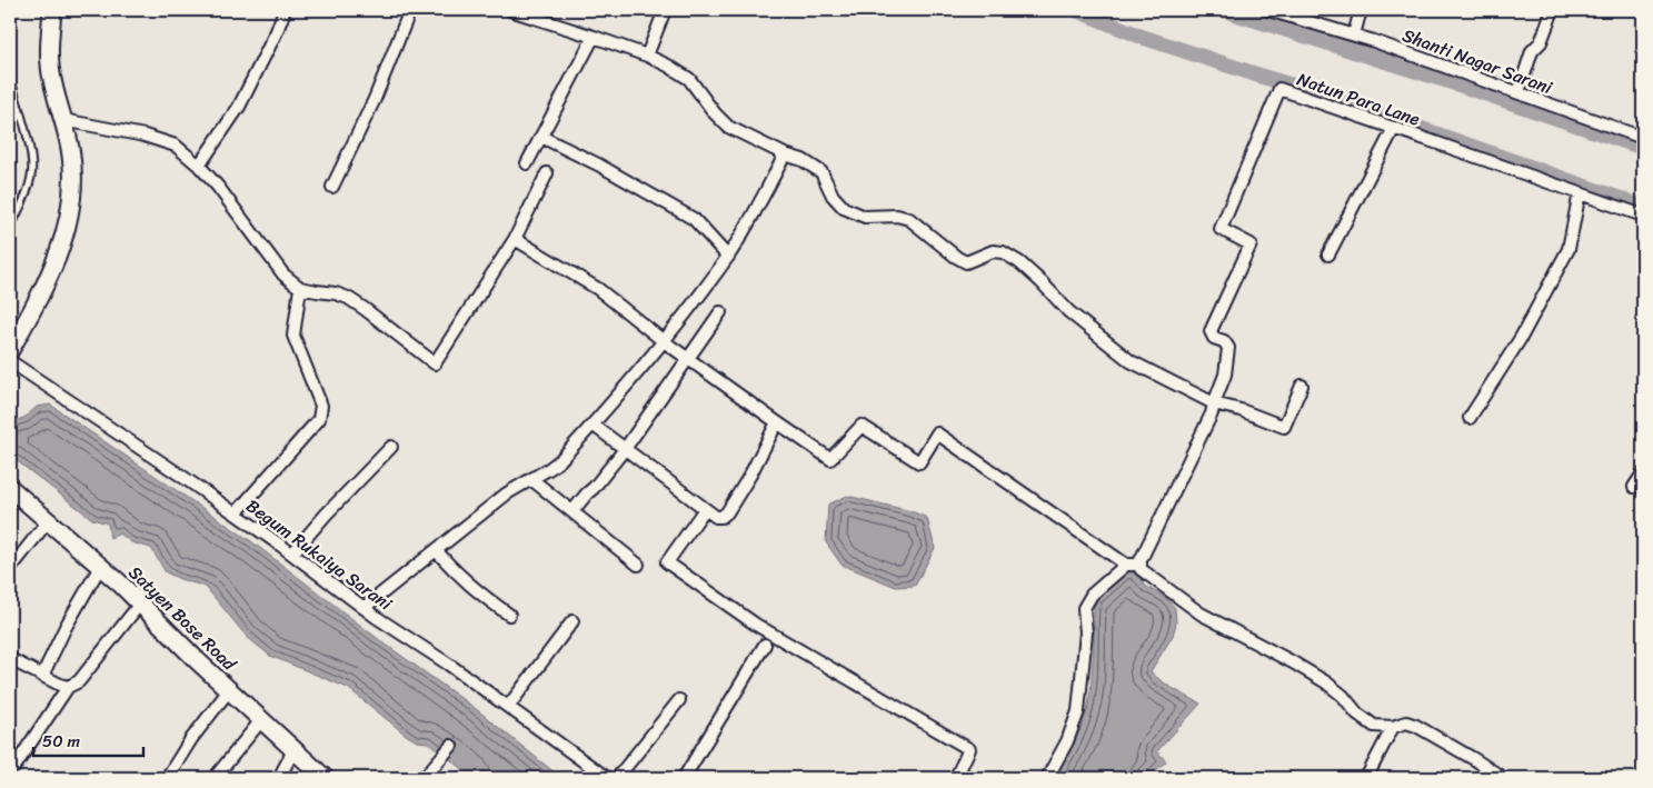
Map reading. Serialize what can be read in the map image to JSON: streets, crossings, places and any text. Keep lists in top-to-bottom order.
{
  "streets": {
    "main road": ["Satyen Bose Road"],
    "street": ["Shanti Nagar Sarani", "Natun Para Lane", "Begum Rukaiya Sarani"]
  },
  "scale_bar": "50 m"
}
